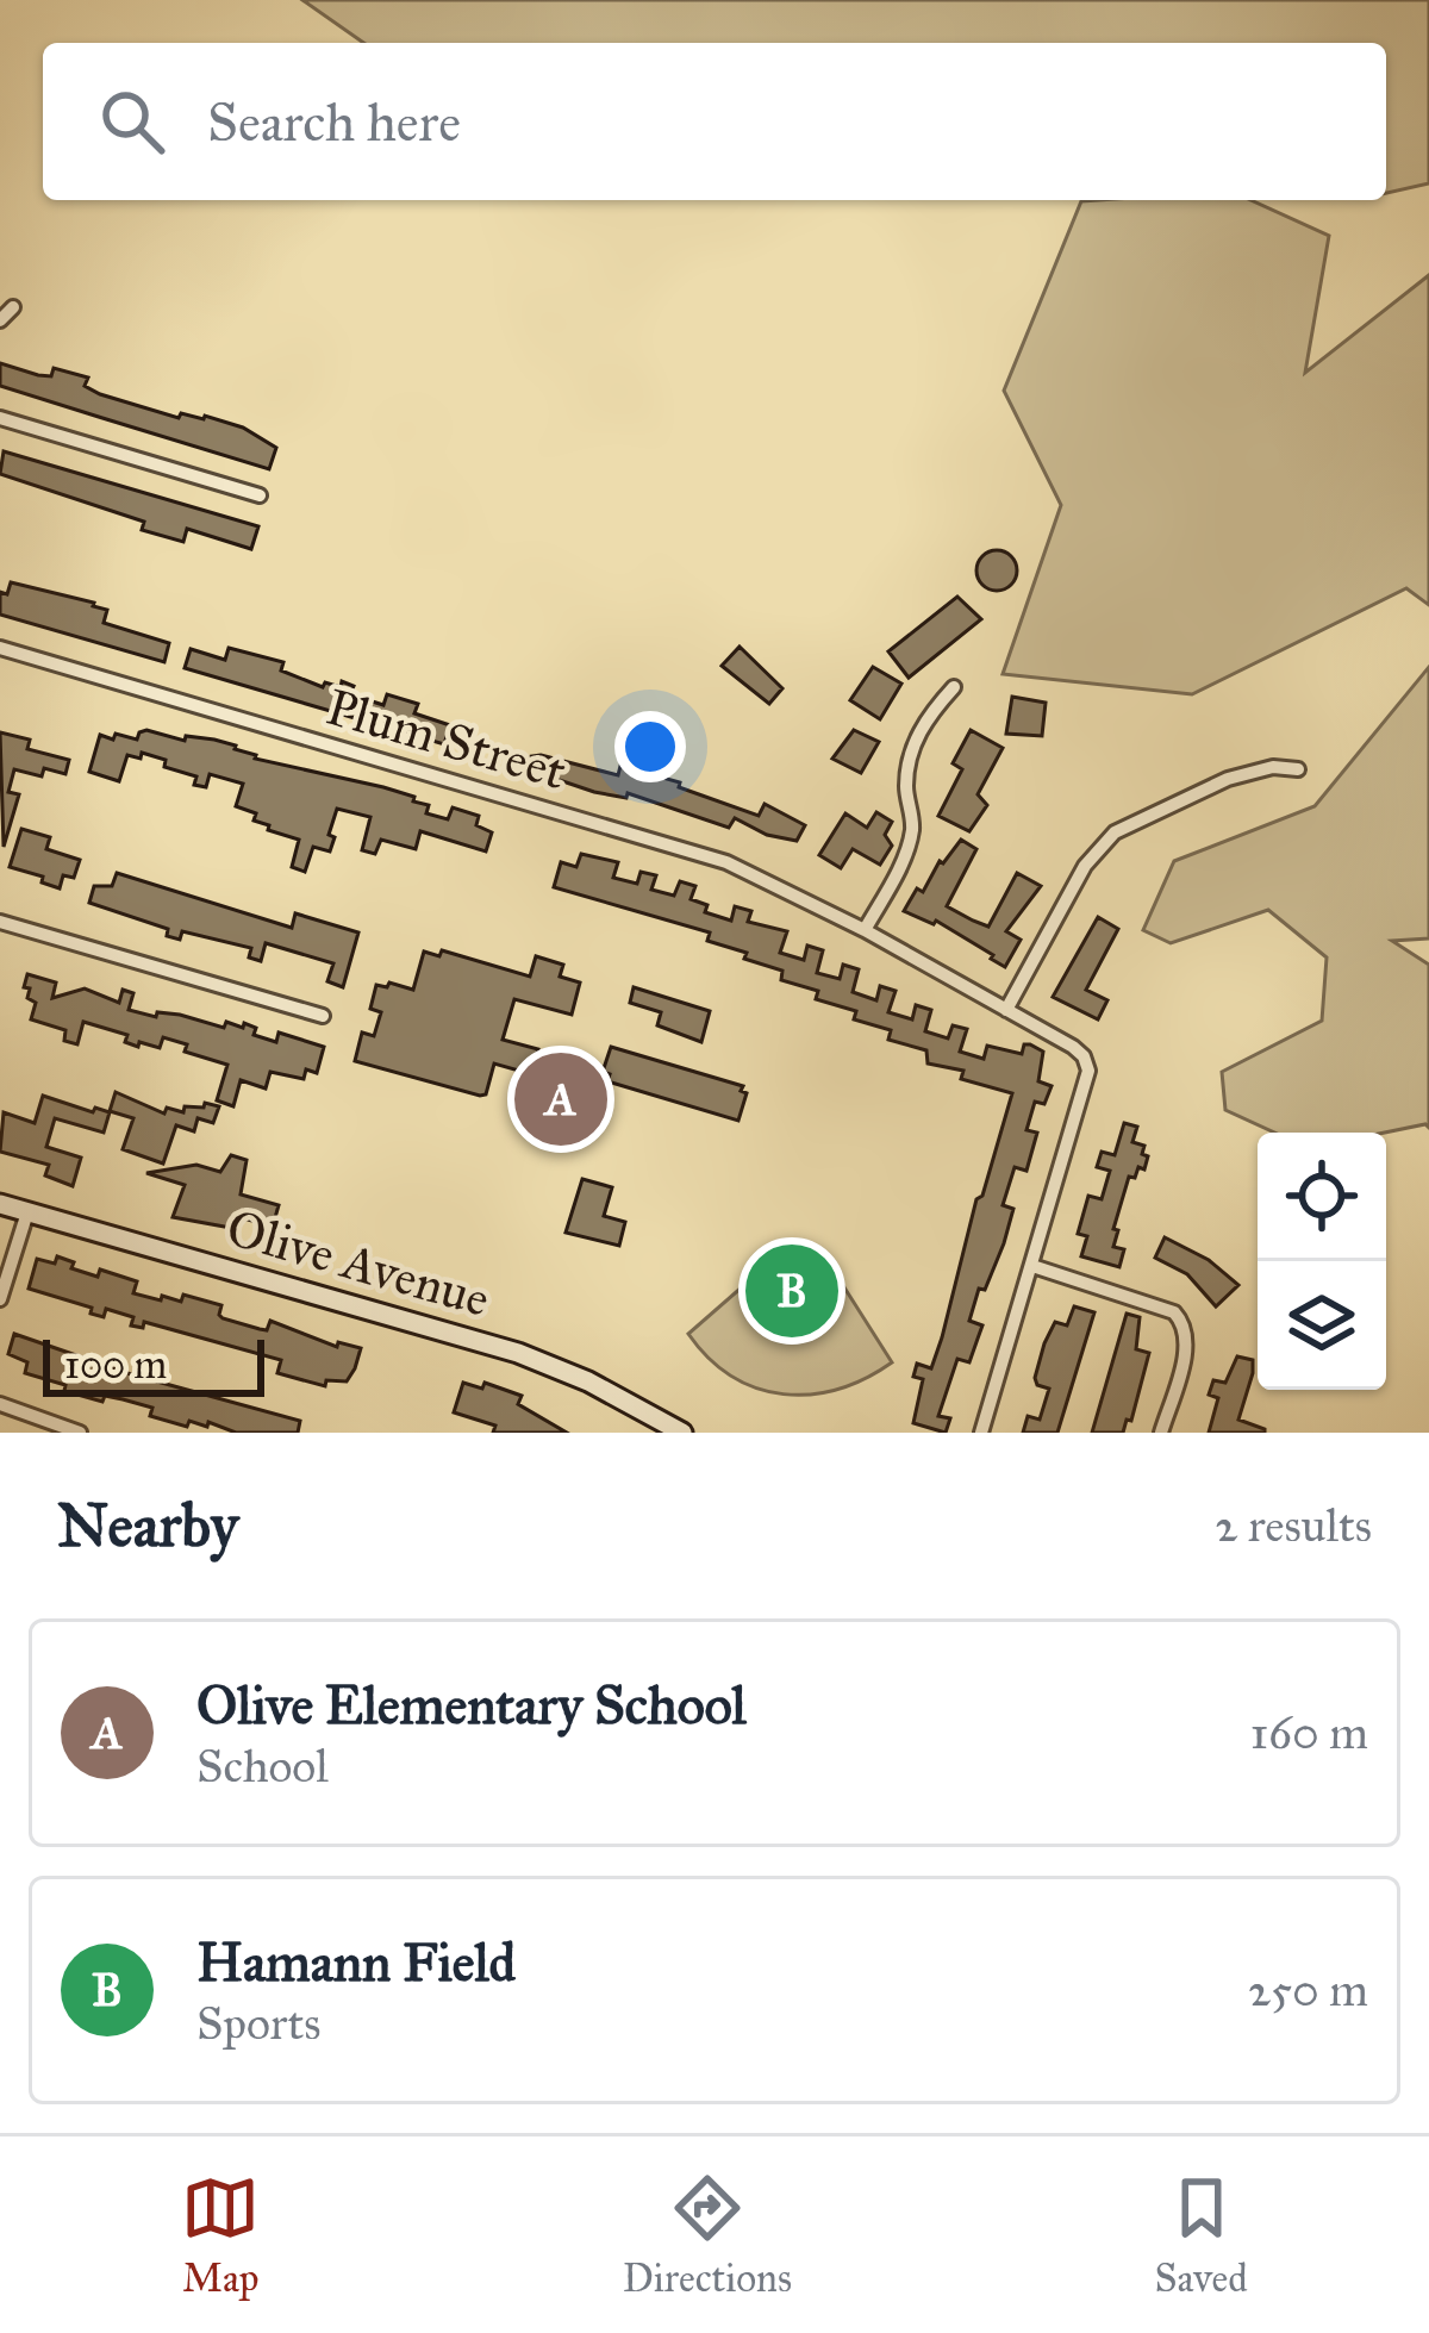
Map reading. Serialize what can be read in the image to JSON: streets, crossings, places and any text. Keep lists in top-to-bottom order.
{
  "streets": {
    "street": ["Plum Street", "Olive Avenue"]
  },
  "scale_bar": "100 m",
  "page": {
    "search": "Search here",
    "pins": ["A", "B"],
    "scale": "100 m",
    "heading": ["Nearby", "2 results"],
    "list": [
      {
        "mark": "A",
        "name": "Olive Elementary School",
        "note": "School",
        "value": "160 m"
      },
      {
        "mark": "B",
        "name": "Hamann Field",
        "note": "Sports",
        "value": "250 m"
      }
    ],
    "nav": ["Map", "Directions", "Saved"]
  }
}
